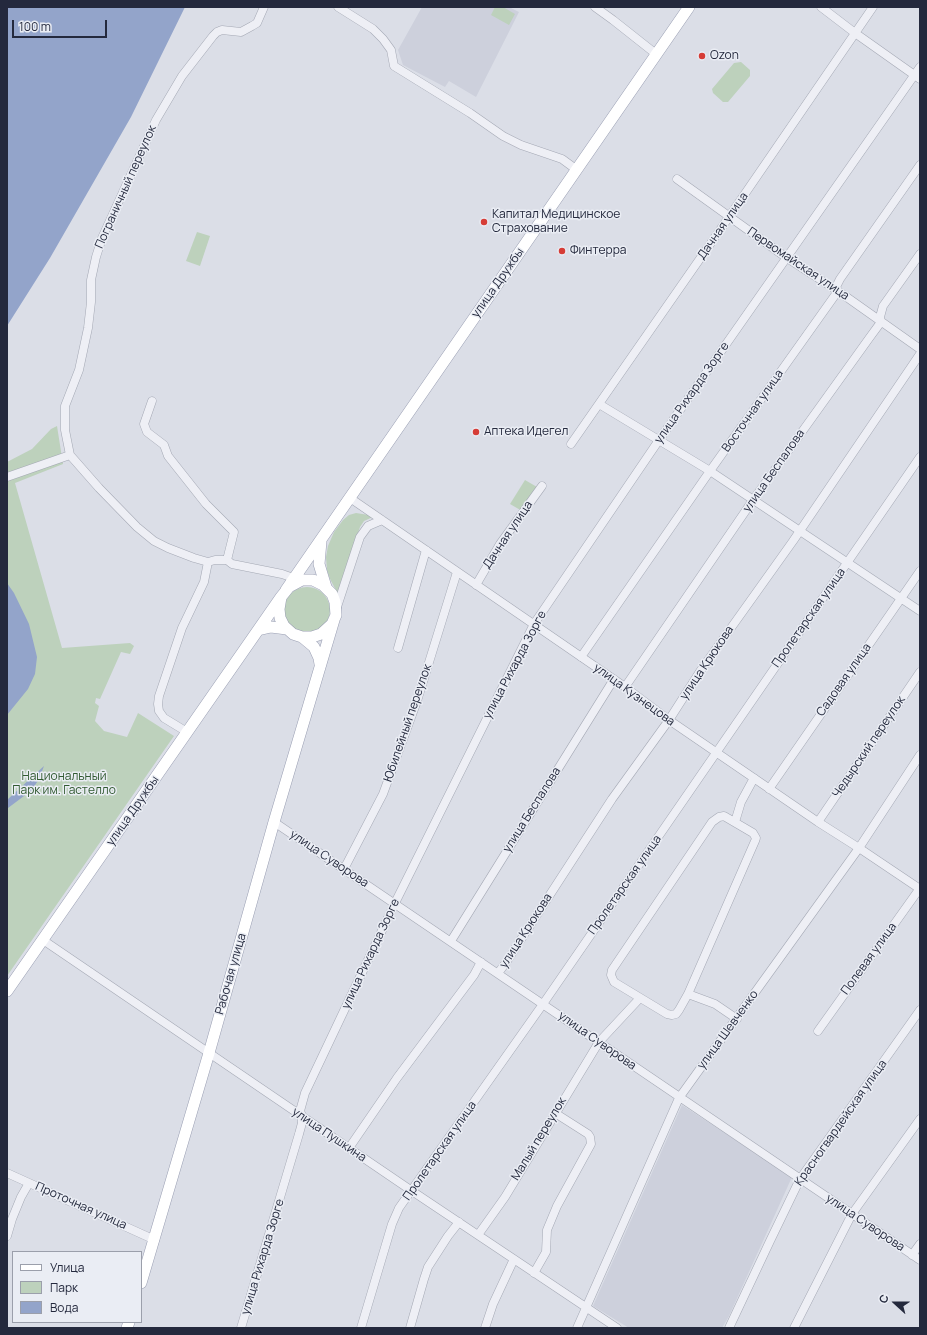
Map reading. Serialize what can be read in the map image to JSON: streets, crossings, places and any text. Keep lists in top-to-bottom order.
{
  "streets": {
    "main road": ["улица Дружбы", "Рабочая улица"],
    "street": [
      "Пограничный переулок",
      "Дачная улица",
      "Первомайская улица",
      "улица Рихарда Зорге",
      "Восточная улица",
      "улица Беспалова",
      "Пролетарская улица",
      "улица Крюкова",
      "Садовая улица",
      "улица Кузнецова",
      "Юбилейный переулок",
      "Чедырский переулок",
      "улица Суворова",
      "Полевая улица",
      "улица Шевченко",
      "Красногвардейская улица",
      "улица Пушкина",
      "Малый переулок",
      "Проточная улица"
    ]
  },
  "crossings": [
    ["Дачная улица", "Первомайская улица"],
    ["Дачная улица", "улица Кузнецова"],
    ["Первомайская улица", "улица Рихарда Зорге"],
    ["Первомайская улица", "Восточная улица"],
    ["Первомайская улица", "улица Беспалова"],
    ["улица Дружбы", "улица Кузнецова"],
    ["улица Дружбы", "Рабочая улица"],
    ["улица Дружбы", "улица Пушкина"],
    ["улица Рихарда Зорге", "улица Кузнецова"],
    ["улица Рихарда Зорге", "улица Суворова"],
    ["улица Рихарда Зорге", "улица Пушкина"],
    ["Восточная улица", "улица Кузнецова"],
    ["улица Беспалова", "улица Кузнецова"],
    ["улица Беспалова", "улица Суворова"],
    ["Пролетарская улица", "улица Кузнецова"],
    ["Пролетарская улица", "улица Суворова"],
    ["Пролетарская улица", "улица Пушкина"],
    ["улица Крюкова", "улица Кузнецова"],
    ["улица Крюкова", "улица Суворова"],
    ["улица Крюкова", "улица Пушкина"],
    ["Садовая улица", "улица Кузнецова"],
    ["улица Кузнецова", "Юбилейный переулок"],
    ["улица Кузнецова", "Чедырский переулок"],
    ["улица Кузнецова", "Полевая улица"],
    ["улица Кузнецова", "улица Шевченко"],
    ["Юбилейный переулок", "улица Суворова"],
    ["улица Суворова", "Рабочая улица"],
    ["улица Суворова", "улица Шевченко"],
    ["улица Суворова", "Красногвардейская улица"],
    ["улица Суворова", "Малый переулок"],
    ["Рабочая улица", "улица Пушкина"],
    ["Рабочая улица", "Проточная улица"],
    ["улица Шевченко", "улица Пушкина"],
    ["улица Пушкина", "Малый переулок"]
  ],
  "parks": ["Национальный Парк им. Гастелло"],
  "places": [
    "Ozon",
    "Капитал Медицинское Страхование",
    "Финтерра",
    "Аптека Идегел"
  ],
  "legend": ["Улица", "Парк", "Вода"],
  "scale_bar": "100 m",
  "north": "left"
}
